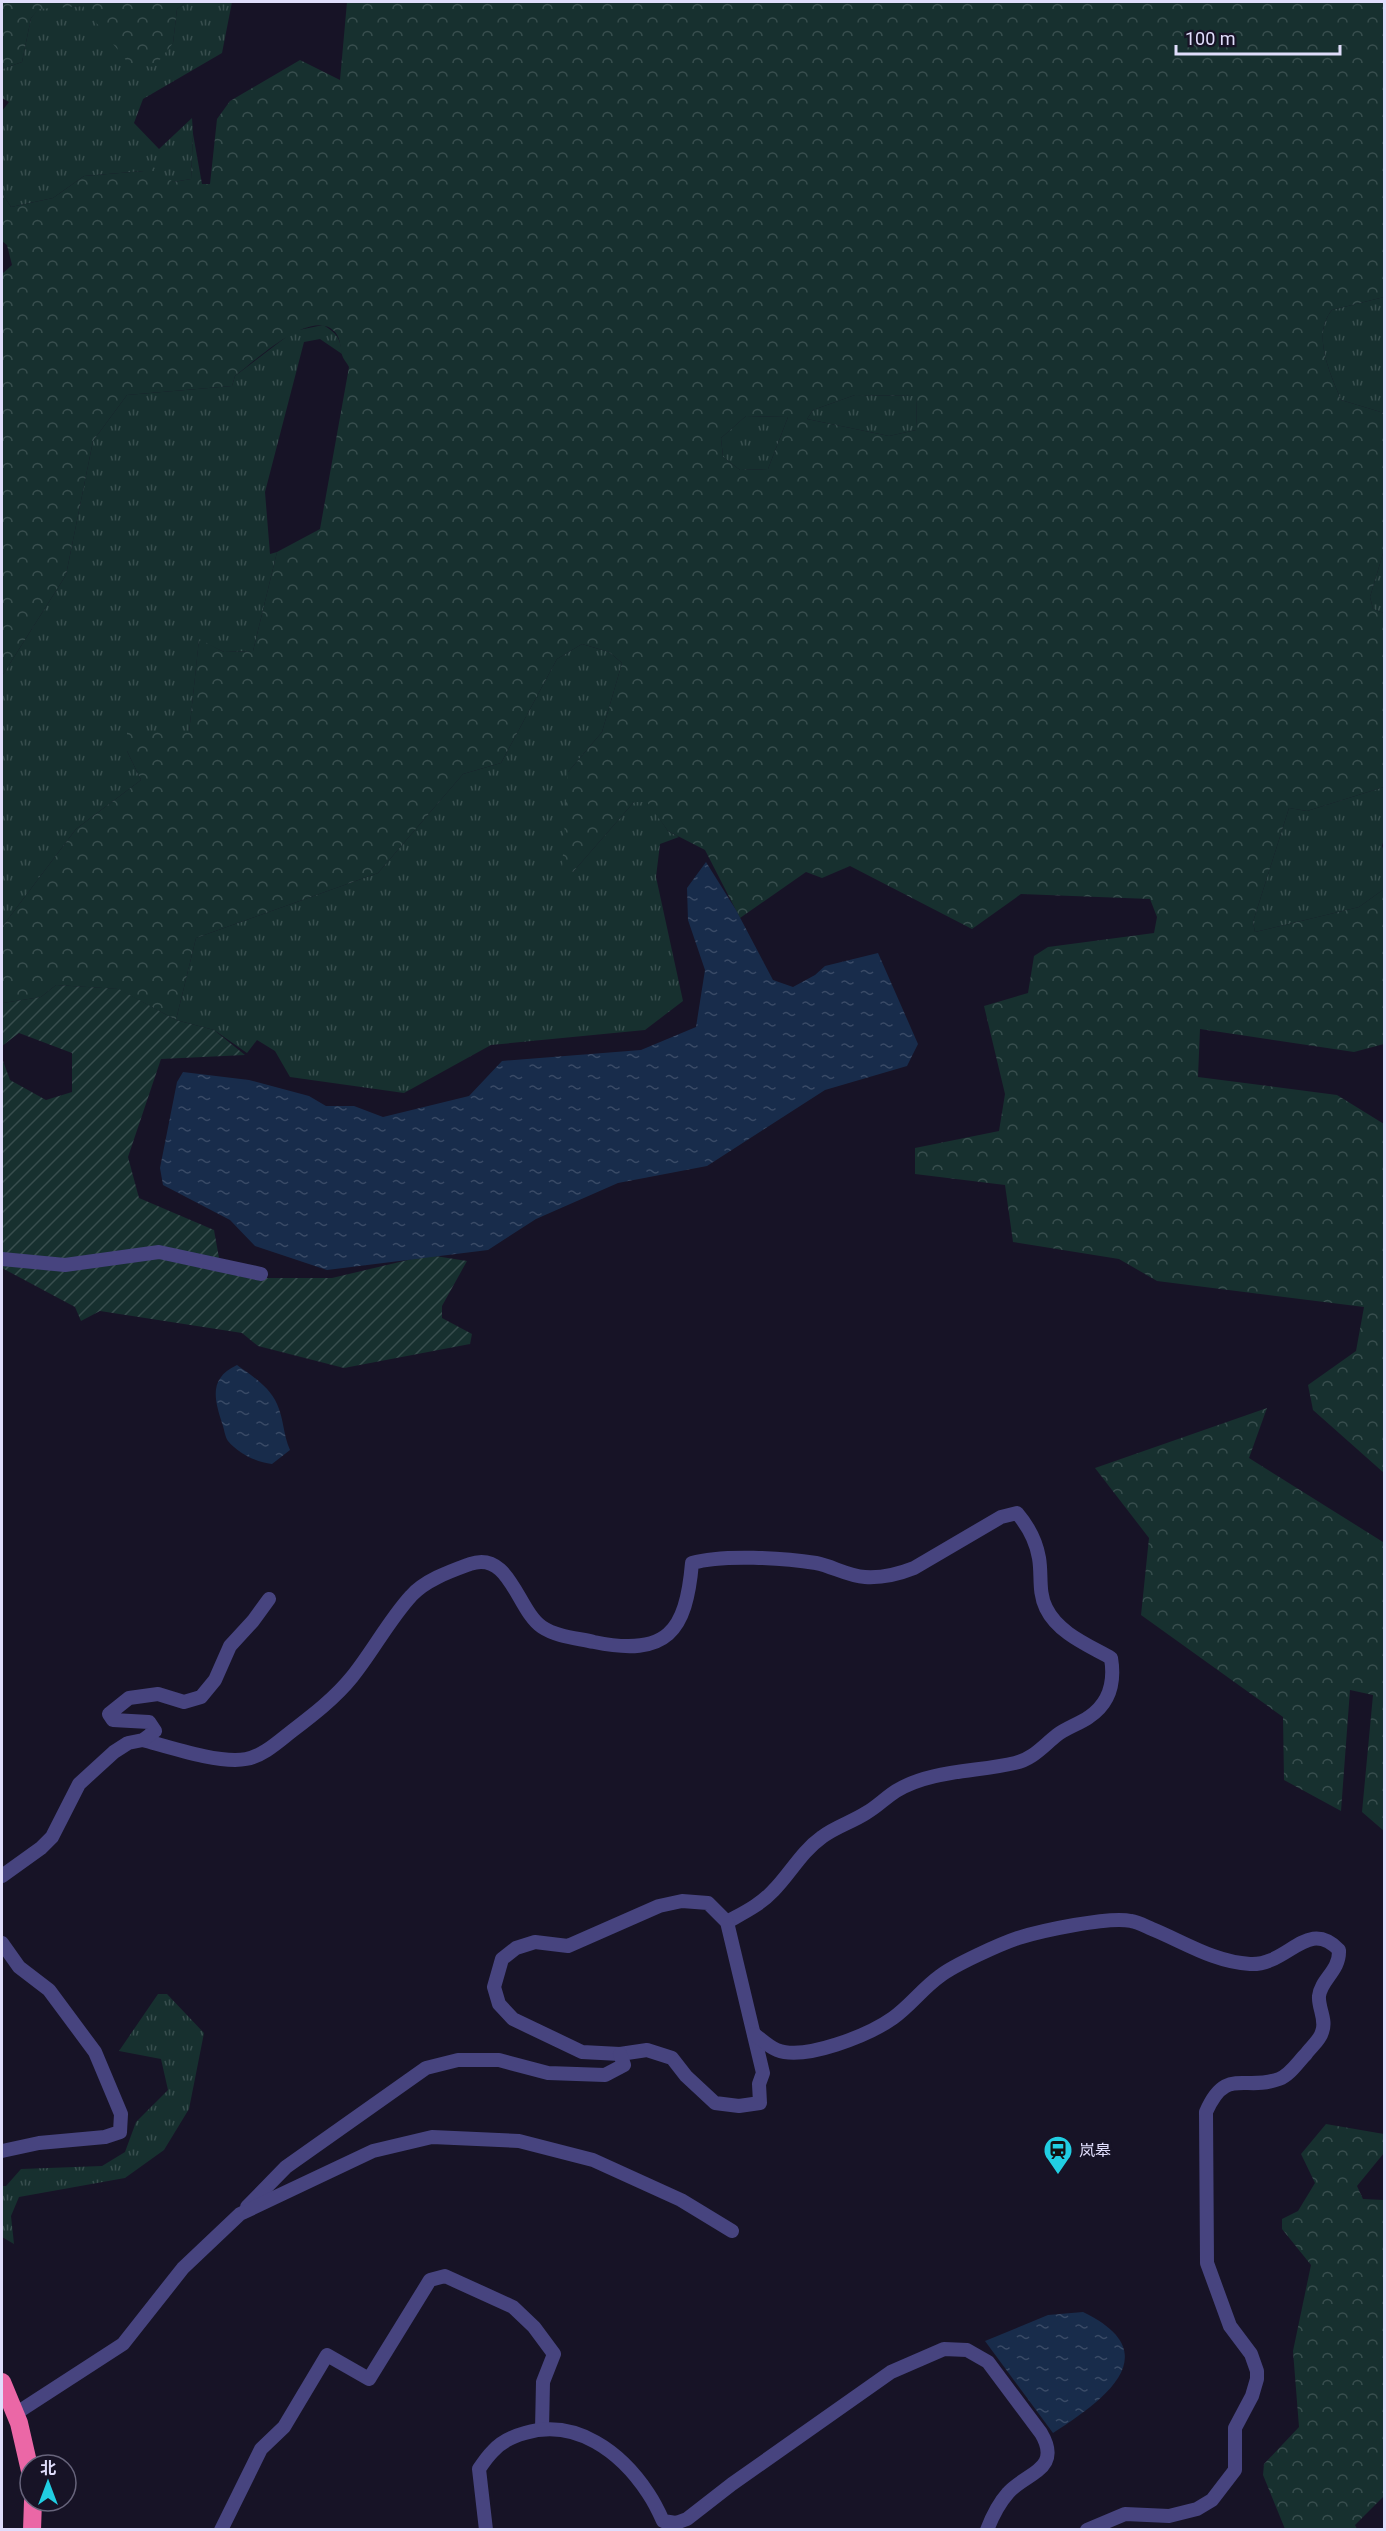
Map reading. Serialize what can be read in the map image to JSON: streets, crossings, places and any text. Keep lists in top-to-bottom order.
{
  "places": {
    "station": ["岚皋"]
  },
  "scale_bar": "100 m",
  "north": "top"
}
